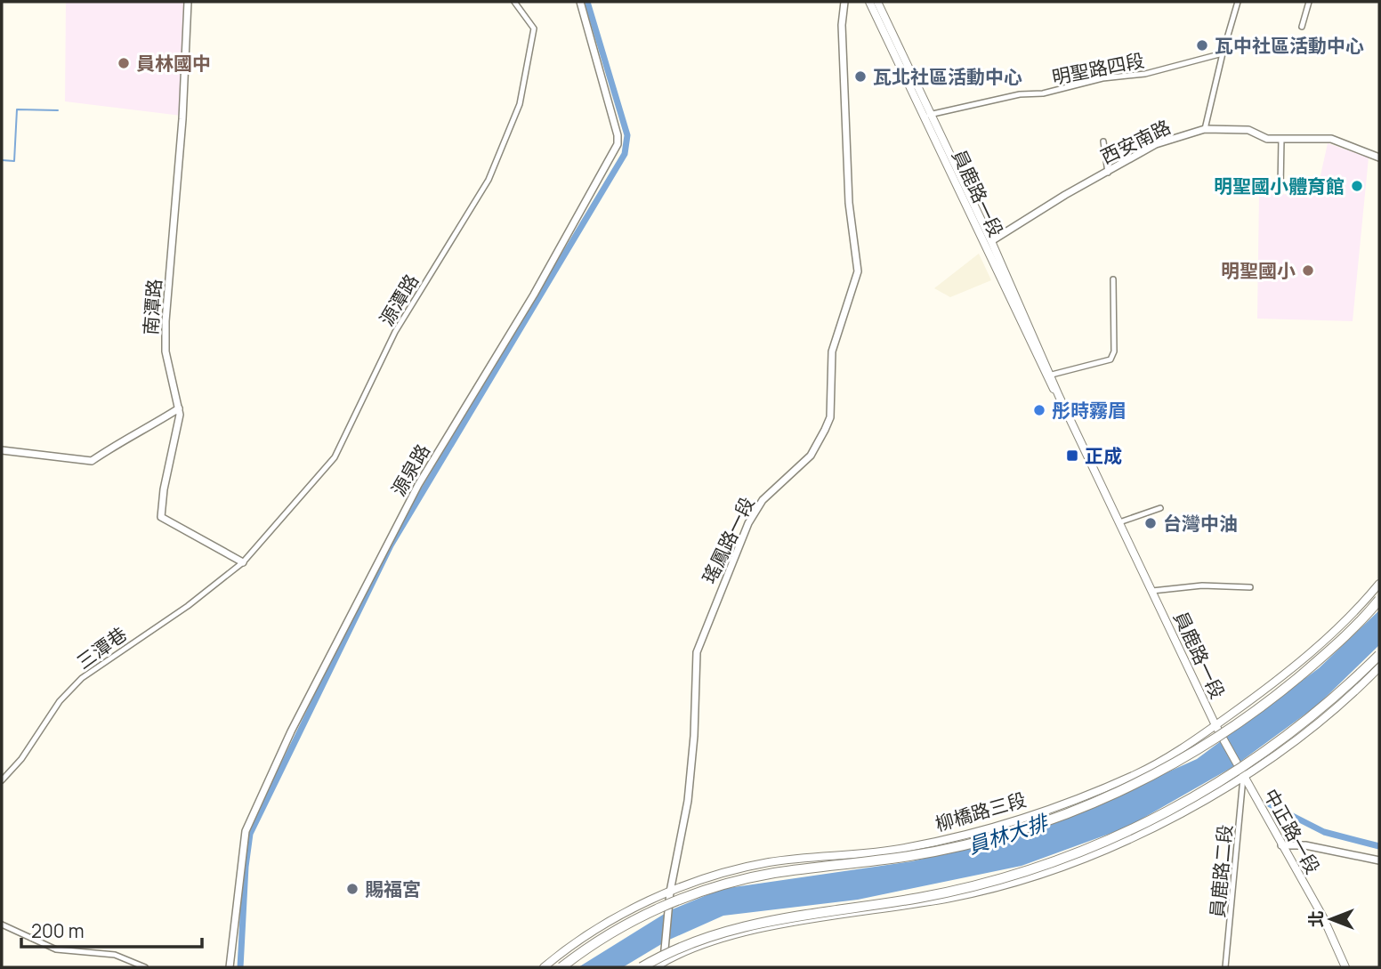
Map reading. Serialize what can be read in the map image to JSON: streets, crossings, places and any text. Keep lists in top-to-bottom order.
{
  "streets": {
    "main road": ["員鹿路一段", "柳橋路三段", "中正路一段"],
    "street": [
      "明聖路四段",
      "西安南路",
      "源潭路",
      "南潭路",
      "源泉路",
      "瑤鳳路一段",
      "三潭巷",
      "員鹿路二段"
    ]
  },
  "crossings": [
    ["明聖路四段", "員鹿路一段"],
    ["西安南路", "員鹿路一段"],
    ["員鹿路一段", "柳橋路三段"],
    ["員鹿路一段", "中正路一段"],
    ["源潭路", "南潭路"],
    ["源潭路", "三潭巷"],
    ["南潭路", "三潭巷"],
    ["瑤鳳路一段", "柳橋路三段"],
    ["中正路一段", "員鹿路二段"]
  ],
  "water": ["員林大排"],
  "places": {
    "other": [
      "瓦中社區活動中心",
      "員林國中",
      "瓦北社區活動中心",
      "明聖國小體育館",
      "明聖國小",
      "彤時霧眉",
      "台灣中油",
      "賜福宮"
    ],
    "transit": ["正成"]
  },
  "scale_bar": "200 m",
  "north": "left"
}
